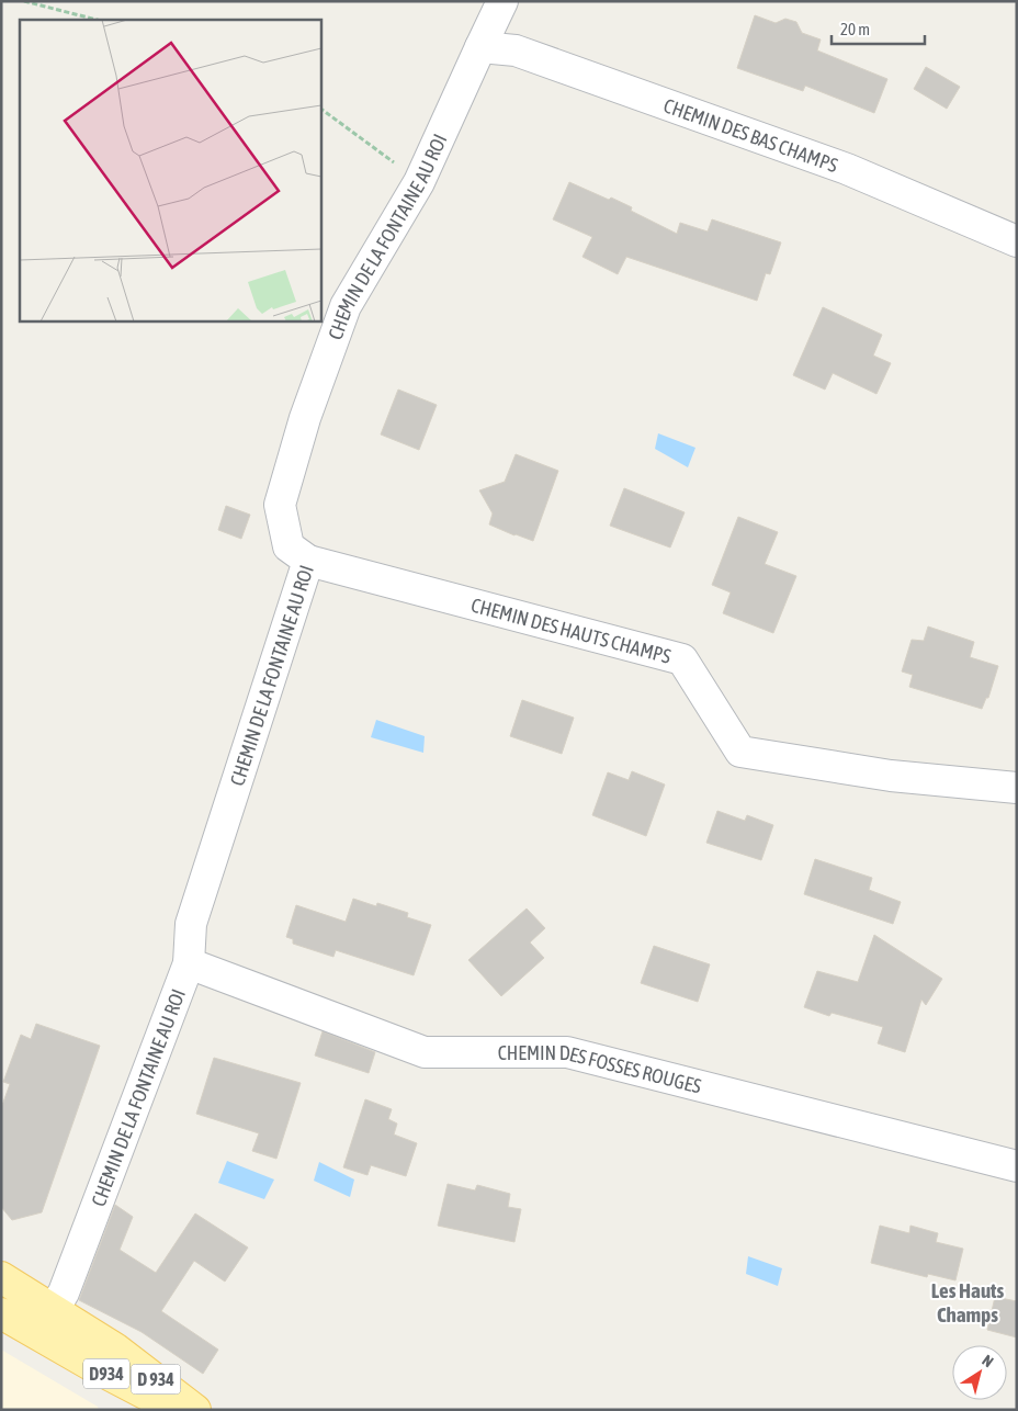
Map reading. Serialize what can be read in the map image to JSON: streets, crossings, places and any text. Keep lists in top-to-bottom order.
{
  "streets": {
    "main road": ["D934", "D 934"],
    "street": [
      "CHEMIN DES BAS CHAMPS",
      "CHEMIN DE LA FONTAINE AU ROI",
      "CHEMIN DES HAUTS CHAMPS",
      "CHEMIN DES FOSSES ROUGES"
    ]
  },
  "crossings": [
    ["CHEMIN DES BAS CHAMPS", "CHEMIN DE LA FONTAINE AU ROI"],
    ["CHEMIN DE LA FONTAINE AU ROI", "CHEMIN DES HAUTS CHAMPS"],
    ["CHEMIN DE LA FONTAINE AU ROI", "CHEMIN DES FOSSES ROUGES"],
    ["CHEMIN DE LA FONTAINE AU ROI", "D934"],
    ["CHEMIN DE LA FONTAINE AU ROI", "D 934"],
    ["D934", "D 934"]
  ],
  "districts": ["Les Hauts Champs"],
  "scale_bar": "20 m",
  "north": "top right"
}
